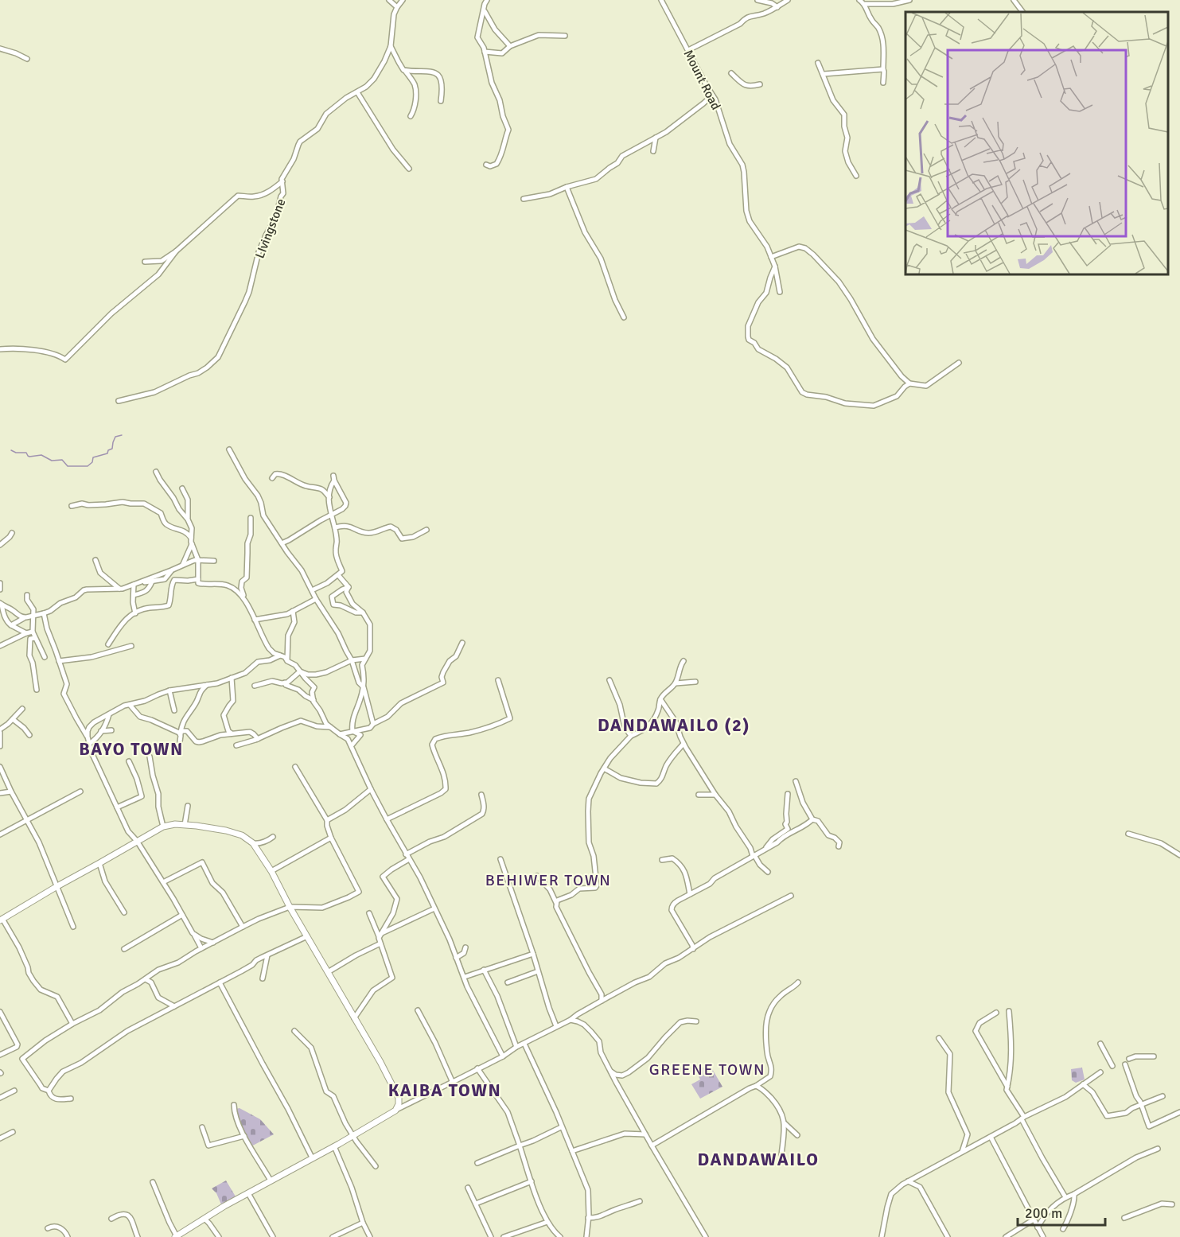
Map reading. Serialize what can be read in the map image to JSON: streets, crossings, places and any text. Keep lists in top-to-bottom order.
{
  "streets": {
    "street": ["Mount Road", "LIvingstone"]
  },
  "districts": [
    "DANDAWAILO (2)",
    "BAYO TOWN",
    "BEHIWER TOWN",
    "GREENE TOWN",
    "KAIBA TOWN",
    "DANDAWAILO"
  ],
  "scale_bar": "200 m"
}
